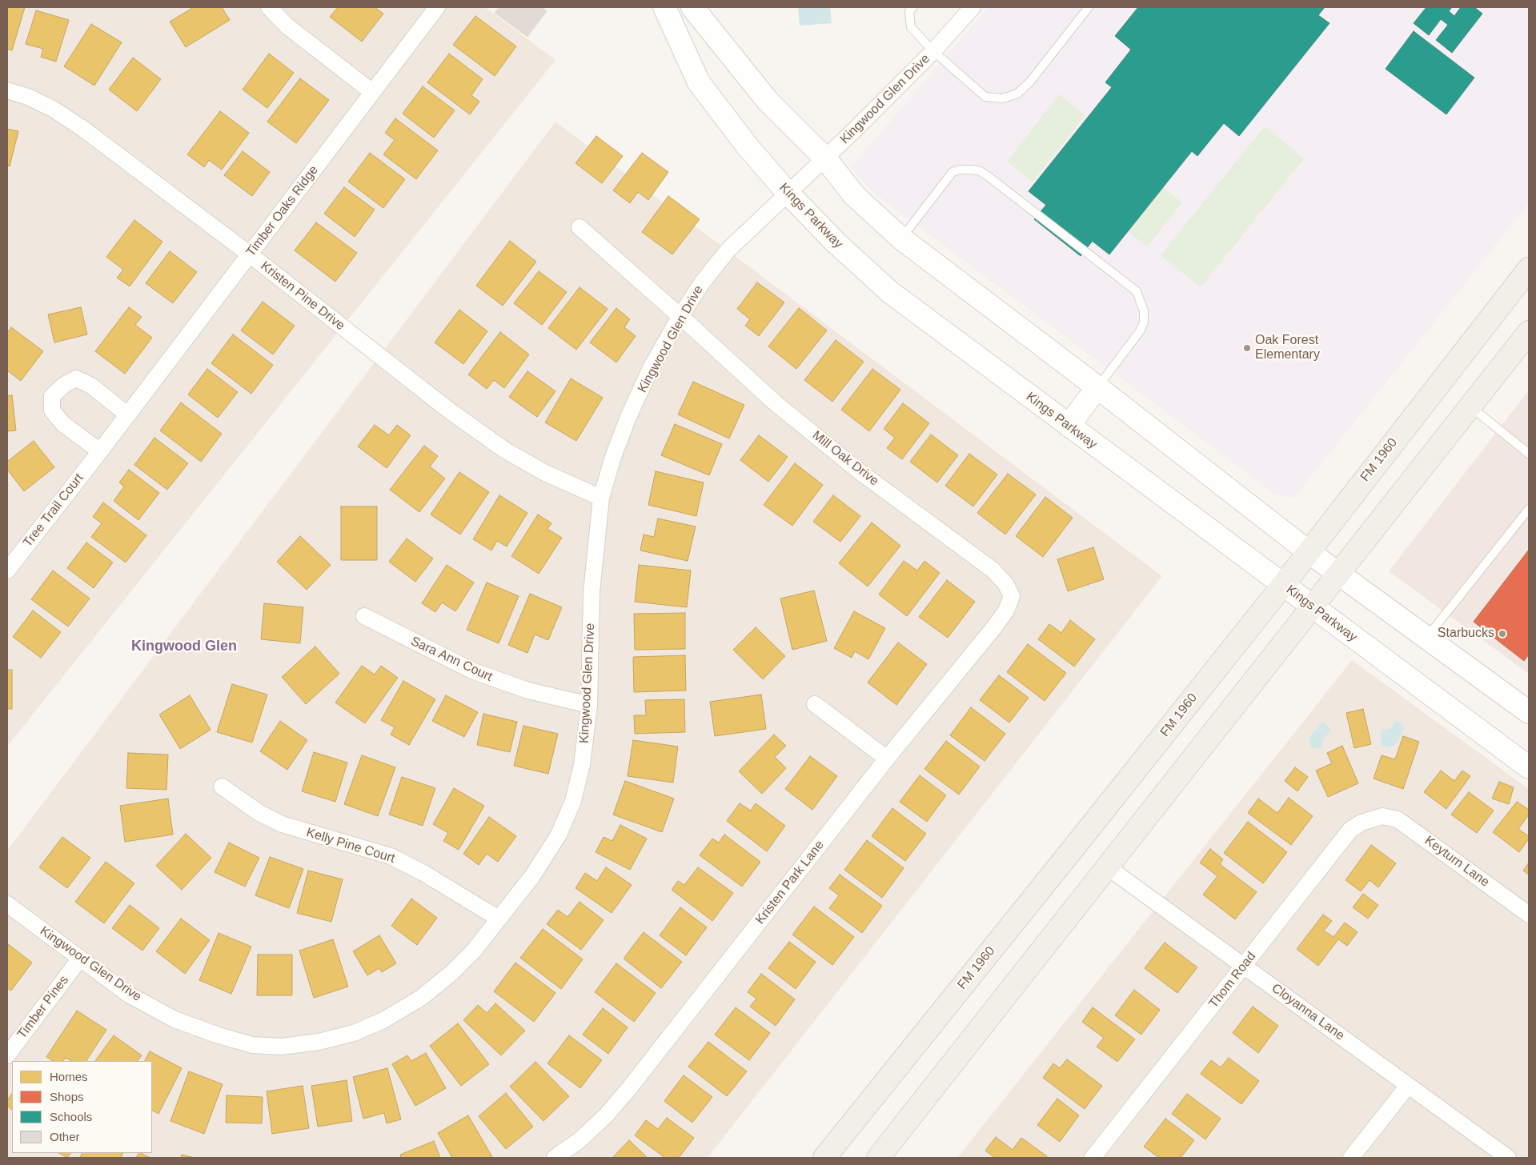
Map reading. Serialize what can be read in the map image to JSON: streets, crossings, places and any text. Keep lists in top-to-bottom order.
{
  "streets": {
    "main road": ["FM 1960"],
    "street": [
      "Kingwood Glen Drive",
      "Timber Oaks Ridge",
      "Kings Parkway",
      "Kristen Pine Drive",
      "Mill Oak Drive",
      "Tree Trail Court",
      "Sara Ann Court",
      "Kelly Pine Court",
      "Keyturn Lane",
      "Kristen Park Lane",
      "Thom Road",
      "Timber Pines",
      "Cloyanna Lane"
    ]
  },
  "crossings": [
    ["Kingwood Glen Drive", "Kings Parkway"],
    ["Kingwood Glen Drive", "Kristen Pine Drive"],
    ["Kingwood Glen Drive", "Mill Oak Drive"],
    ["Kingwood Glen Drive", "Sara Ann Court"],
    ["Kingwood Glen Drive", "Kelly Pine Court"],
    ["Kingwood Glen Drive", "Timber Pines"],
    ["Timber Oaks Ridge", "Kristen Pine Drive"],
    ["Timber Oaks Ridge", "Tree Trail Court"],
    ["Kings Parkway", "FM 1960"],
    ["Mill Oak Drive", "Kristen Park Lane"],
    ["Keyturn Lane", "Thom Road"],
    ["Thom Road", "Cloyanna Lane"]
  ],
  "districts": ["Kingwood Glen"],
  "places": ["Oak Forest Elementary", "Starbucks"],
  "legend": [
    "Homes",
    "Shops",
    "Schools",
    "Other"
  ]
}
